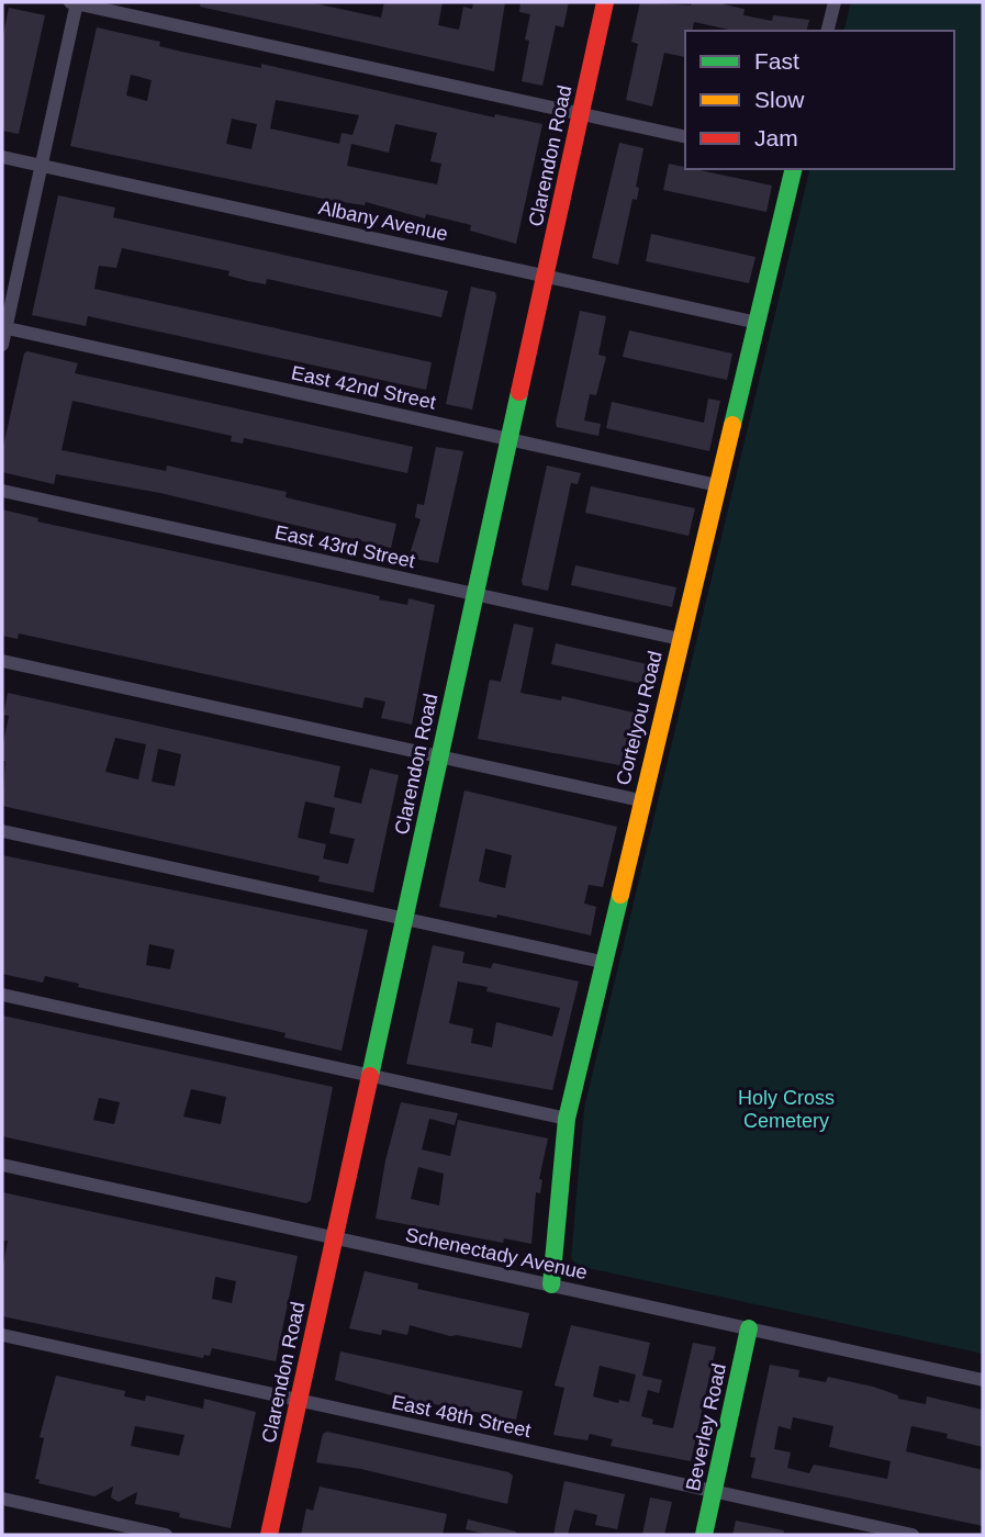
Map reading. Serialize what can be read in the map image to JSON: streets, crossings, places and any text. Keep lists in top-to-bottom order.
{
  "streets": {
    "street": [
      "Clarendon Road",
      "Albany Avenue",
      "East 42nd Street",
      "East 43rd Street",
      "Cortelyou Road",
      "Schenectady Avenue",
      "East 48th Street",
      "Beverley Road"
    ]
  },
  "crossings": [
    ["Clarendon Road", "Albany Avenue"],
    ["Clarendon Road", "East 42nd Street"],
    ["Clarendon Road", "East 43rd Street"],
    ["Clarendon Road", "Schenectady Avenue"],
    ["Clarendon Road", "East 48th Street"],
    ["Albany Avenue", "Cortelyou Road"],
    ["East 42nd Street", "Cortelyou Road"],
    ["East 43rd Street", "Cortelyou Road"],
    ["Cortelyou Road", "Schenectady Avenue"],
    ["Schenectady Avenue", "Beverley Road"],
    ["East 48th Street", "Beverley Road"]
  ],
  "parks": ["Holy Cross Cemetery"],
  "legend": ["Fast", "Slow", "Jam"]
}
